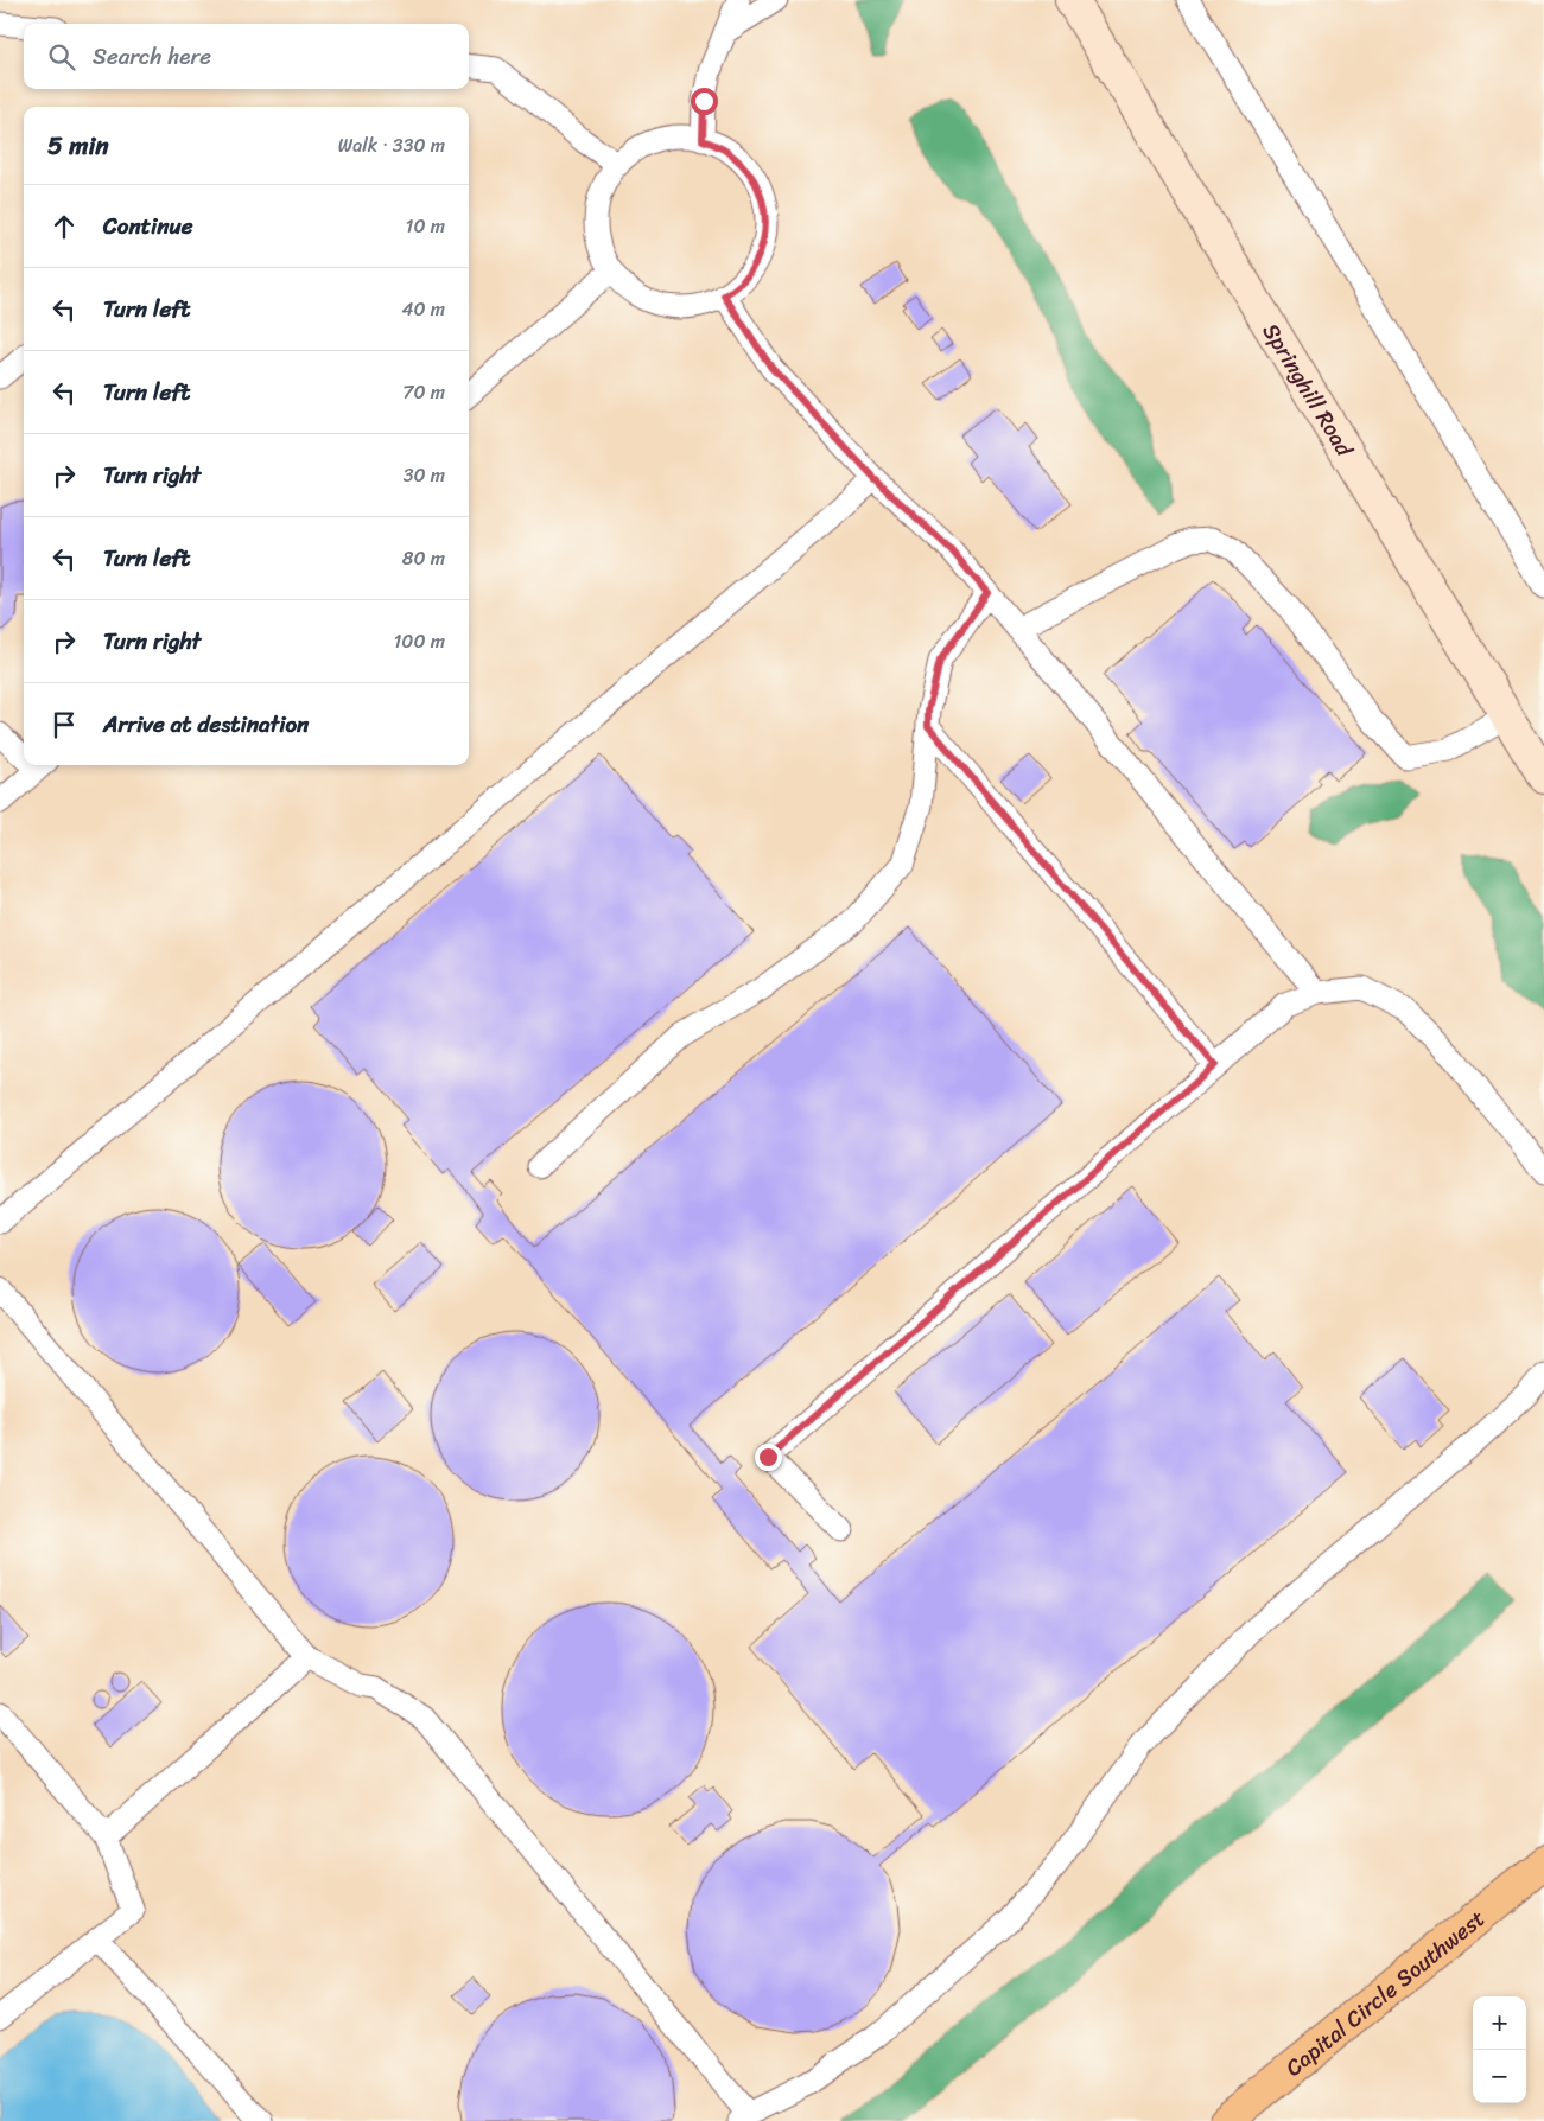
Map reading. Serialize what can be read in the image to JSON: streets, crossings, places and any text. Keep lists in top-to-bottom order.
{
  "streets": {
    "main road": ["Springhill Road", "Capital Circle Southwest"]
  },
  "page": {
    "search": "Search here",
    "heading": ["5 min", "Walk · 330 m"],
    "list": [
      ["Continue", "10 m"],
      ["Turn left", "40 m"],
      ["Turn left", "70 m"],
      ["Turn right", "30 m"],
      ["Turn left", "80 m"],
      ["Turn right", "100 m"],
      "Arrive at destination"
    ],
    "map_buttons": ["+", "−"]
  }
}
